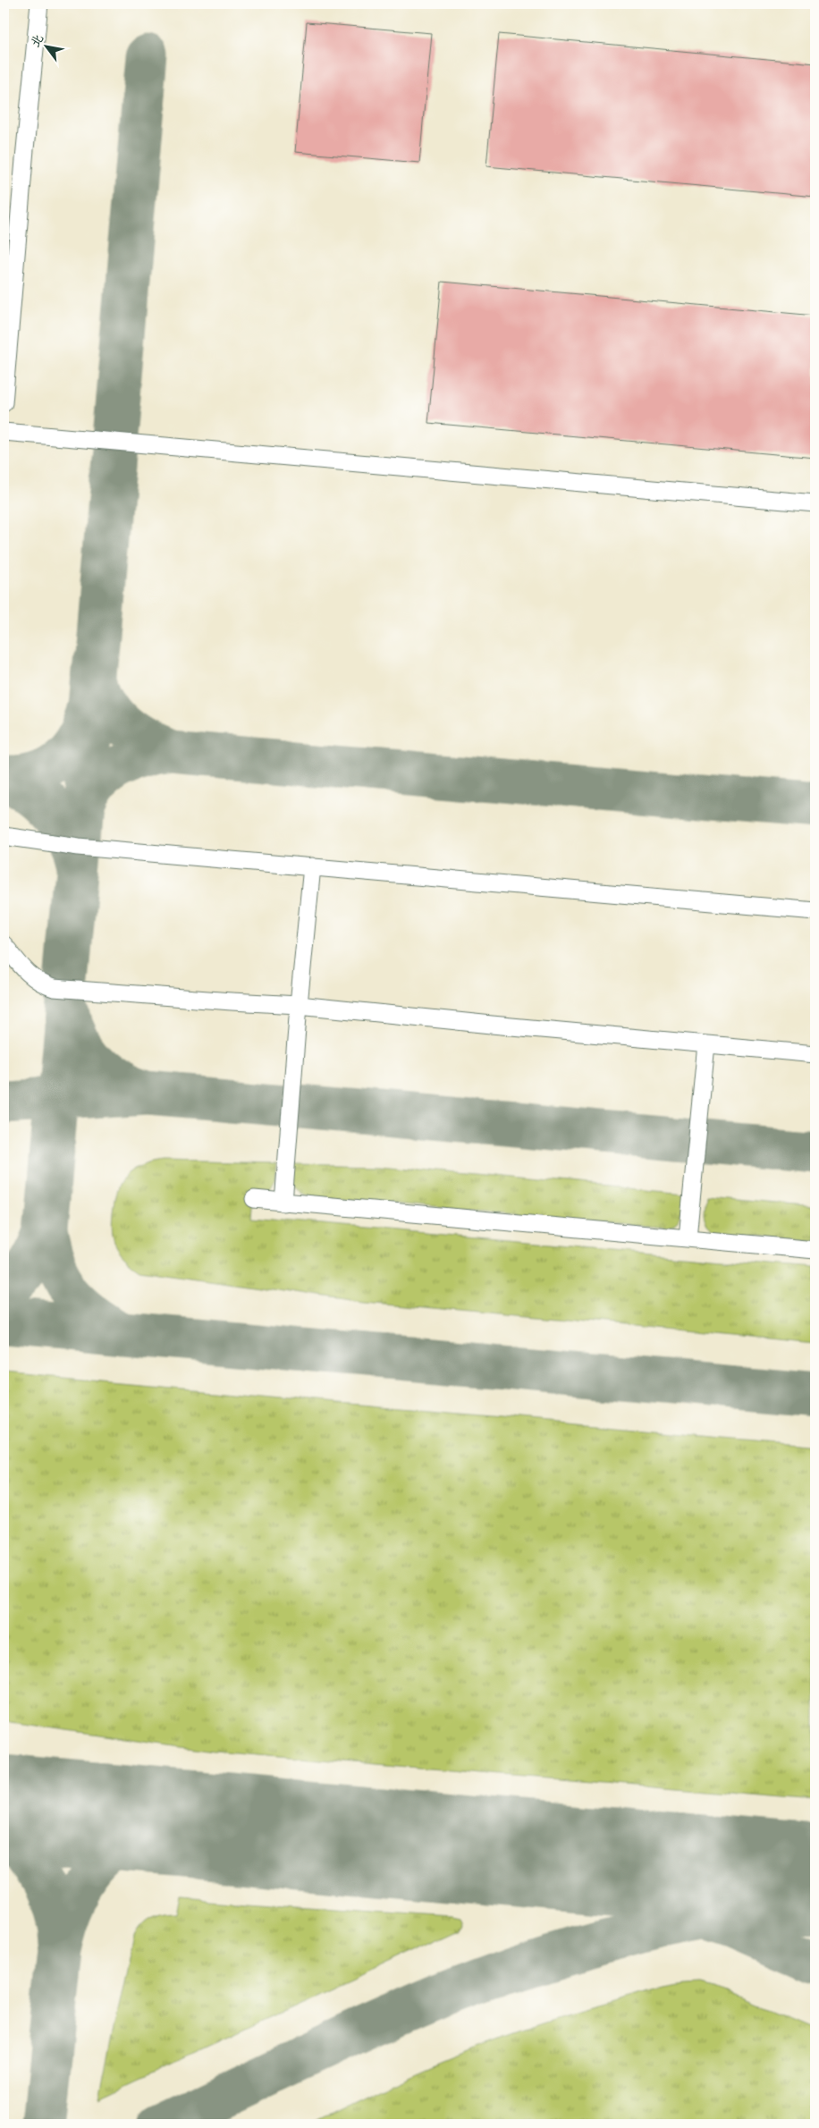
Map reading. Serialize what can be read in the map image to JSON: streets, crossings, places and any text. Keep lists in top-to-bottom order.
{
  "north": "top left"
}
